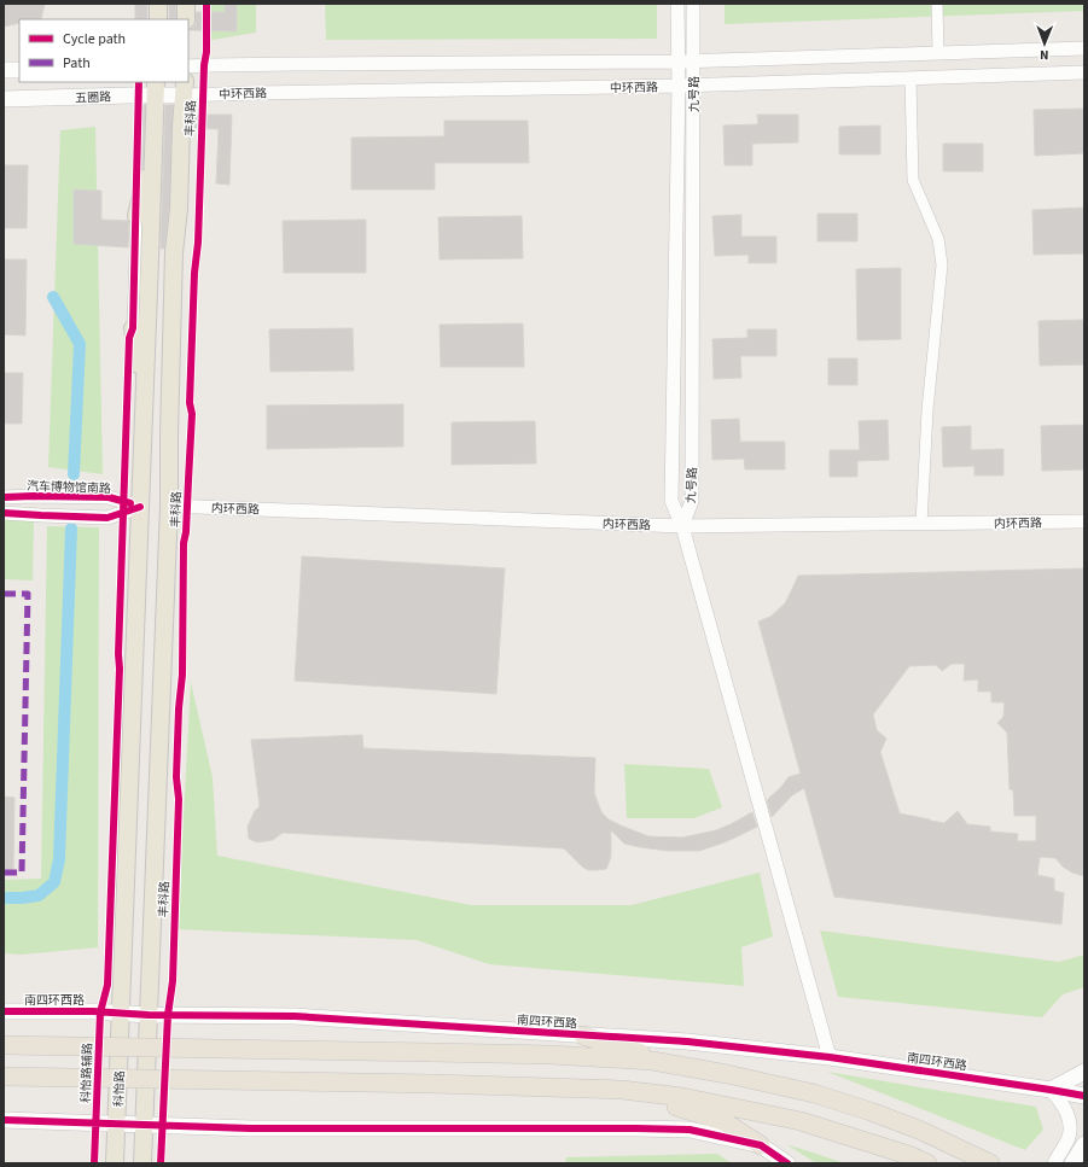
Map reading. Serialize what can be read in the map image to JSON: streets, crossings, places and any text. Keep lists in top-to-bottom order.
{
  "streets": {
    "main road": [
      "五圈路",
      "丰科路",
      "南四环西路",
      "科怡路"
    ],
    "street": [
      "中环西路",
      "九号路",
      "汽车博物馆南路",
      "内环西路"
    ],
    "cycle path": ["科怡路辅路"]
  },
  "crossings": [
    ["中环西路", "九号路"],
    ["中环西路", "五圈路"],
    ["中环西路", "丰科路"],
    ["九号路", "内环西路"],
    ["五圈路", "丰科路"],
    ["丰科路", "内环西路"],
    ["丰科路", "南四环西路"],
    ["南四环西路", "科怡路"]
  ],
  "legend": ["Cycle path", "Path"],
  "north": "bottom"
}
